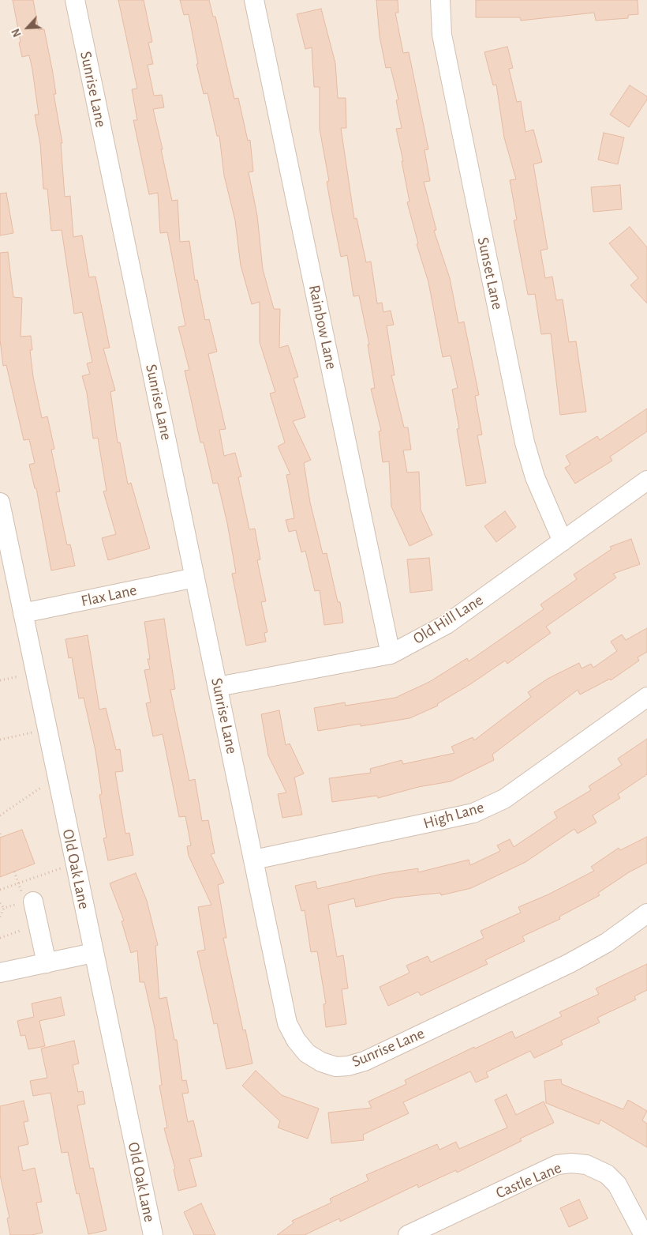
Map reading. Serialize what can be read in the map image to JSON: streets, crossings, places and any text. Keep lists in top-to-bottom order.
{
  "streets": {
    "street": [
      "Sunrise Lane",
      "Sunset Lane",
      "Rainbow Lane",
      "Flax Lane",
      "Old Hill Lane",
      "High Lane",
      "Old Oak Lane",
      "Castle Lane"
    ]
  },
  "crossings": [
    ["Sunrise Lane", "Flax Lane"],
    ["Sunrise Lane", "Old Hill Lane"],
    ["Sunrise Lane", "High Lane"],
    ["Sunset Lane", "Old Hill Lane"],
    ["Rainbow Lane", "Old Hill Lane"],
    ["Flax Lane", "Old Oak Lane"]
  ],
  "north": "bottom left"
}
